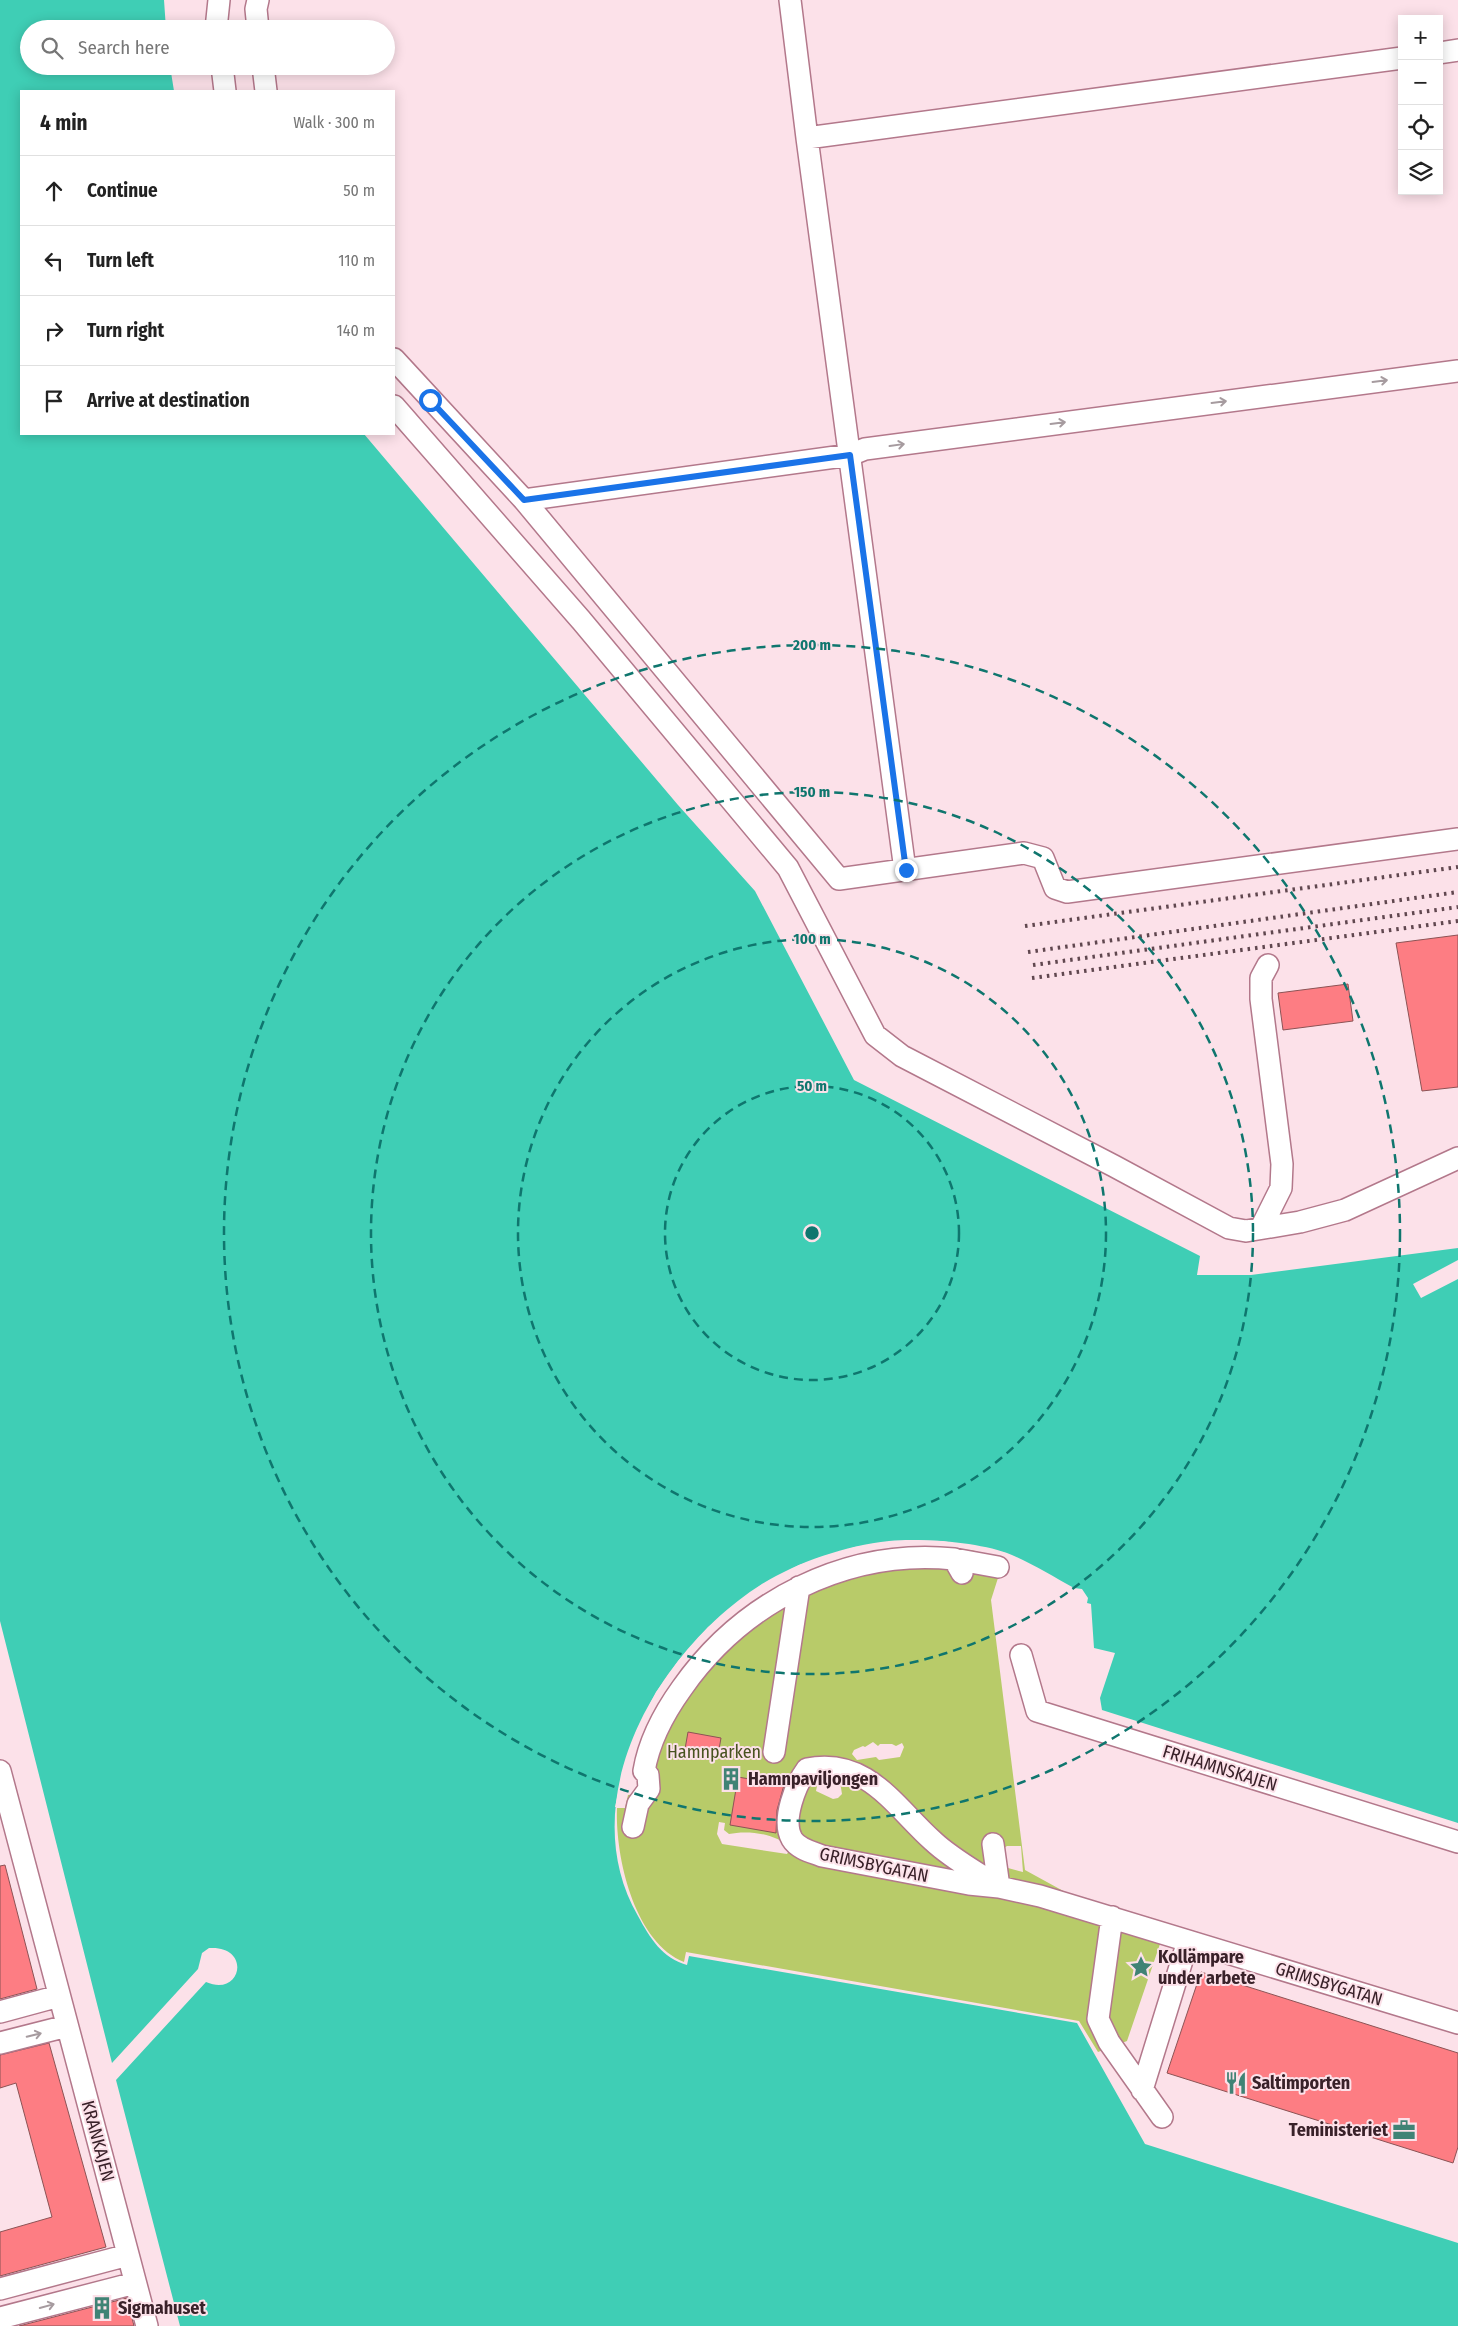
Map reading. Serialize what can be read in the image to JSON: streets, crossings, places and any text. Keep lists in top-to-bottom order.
{
  "streets": {
    "street": ["FRIHAMNSKAJEN", "GRIMSBYGATAN", "KRANKAJEN"]
  },
  "parks": ["Hamnparken"],
  "places": {
    "building": ["Hamnpaviljongen", "Sigmahuset"],
    "place": ["Kollämpare under arbete"],
    "restaurant": ["Saltimporten"],
    "office": ["Teministeriet"]
  },
  "page": {
    "map_buttons": ["+", "−"],
    "search": "Search here",
    "heading": ["4 min", "Walk · 300 m"],
    "list": [
      ["Continue", "50 m"],
      ["Turn left", "110 m"],
      ["Turn right", "140 m"],
      "Arrive at destination"
    ]
  },
  "rings": [
    "200 m",
    "150 m",
    "100 m",
    "50 m"
  ]
}
